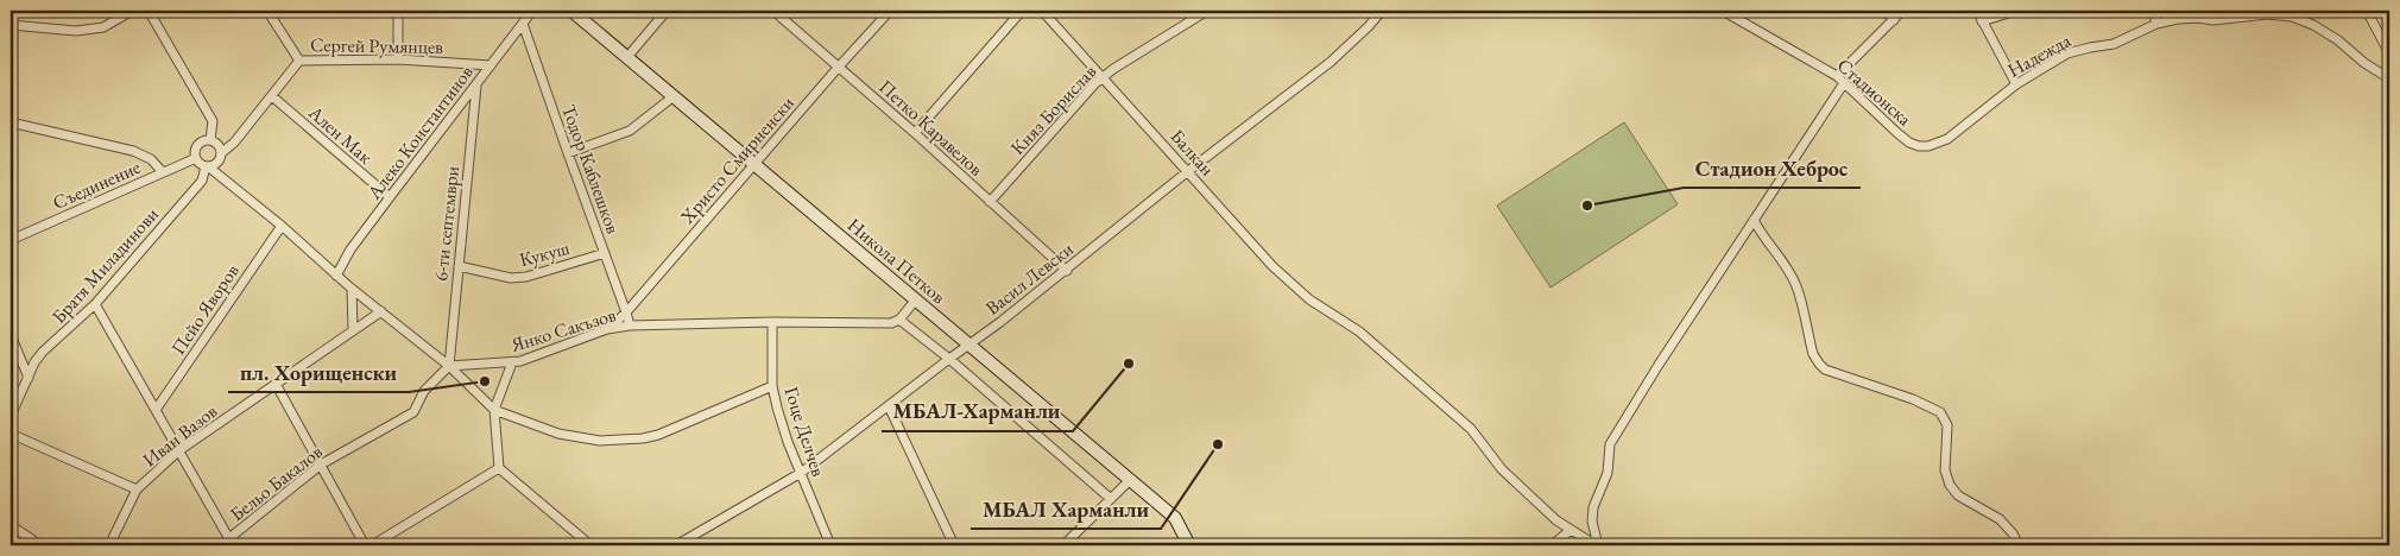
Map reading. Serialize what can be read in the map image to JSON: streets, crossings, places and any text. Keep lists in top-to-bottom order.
{
  "streets": {
    "street": [
      "Сергей Румянцев",
      "Надежда",
      "Стадионска",
      "Княз Борислав",
      "Петко Каравелов",
      "Алеко Константинов",
      "Ален Мак",
      "Балкан",
      "Христо Смирненски",
      "Тодор Каблешков",
      "Съединение",
      "6-ти септември",
      "Кукуш",
      "Никола Петков",
      "Братя Миладинови",
      "Васил Левски",
      "Пейо Яворов",
      "Янко Сакъзов",
      "Гоце Делчев",
      "Иван Вазов",
      "Бельо Бакалов"
    ]
  },
  "crossings": [
    ["Сергей Румянцев", "Алеко Константинов"],
    ["Надежда", "Стадионска"],
    ["Княз Борислав", "Петко Каравелов"],
    ["Княз Борислав", "Балкан"],
    ["Петко Каравелов", "Христо Смирненски"],
    ["Петко Каравелов", "Васил Левски"],
    ["Алеко Константинов", "Ален Мак"],
    ["Алеко Константинов", "Тодор Каблешков"],
    ["Алеко Константинов", "6-ти септември"],
    ["Балкан", "Васил Левски"],
    ["Христо Смирненски", "Тодор Каблешков"],
    ["Христо Смирненски", "Никола Петков"],
    ["Христо Смирненски", "Янко Сакъзов"],
    ["Тодор Каблешков", "Кукуш"],
    ["Тодор Каблешков", "Янко Сакъзов"],
    ["Съединение", "Братя Миладинови"],
    ["6-ти септември", "Кукуш"],
    ["6-ти септември", "Янко Сакъзов"],
    ["6-ти септември", "Бельо Бакалов"],
    ["Никола Петков", "Васил Левски"],
    ["Васил Левски", "Гоце Делчев"],
    ["Янко Сакъзов", "Гоце Делчев"],
    ["Янко Сакъзов", "Бельо Бакалов"]
  ],
  "places": [
    "Стадион Хеброс",
    "МБАЛ-Харманли",
    "пл. Хорищенски",
    "МБАЛ Харманли"
  ]
}
